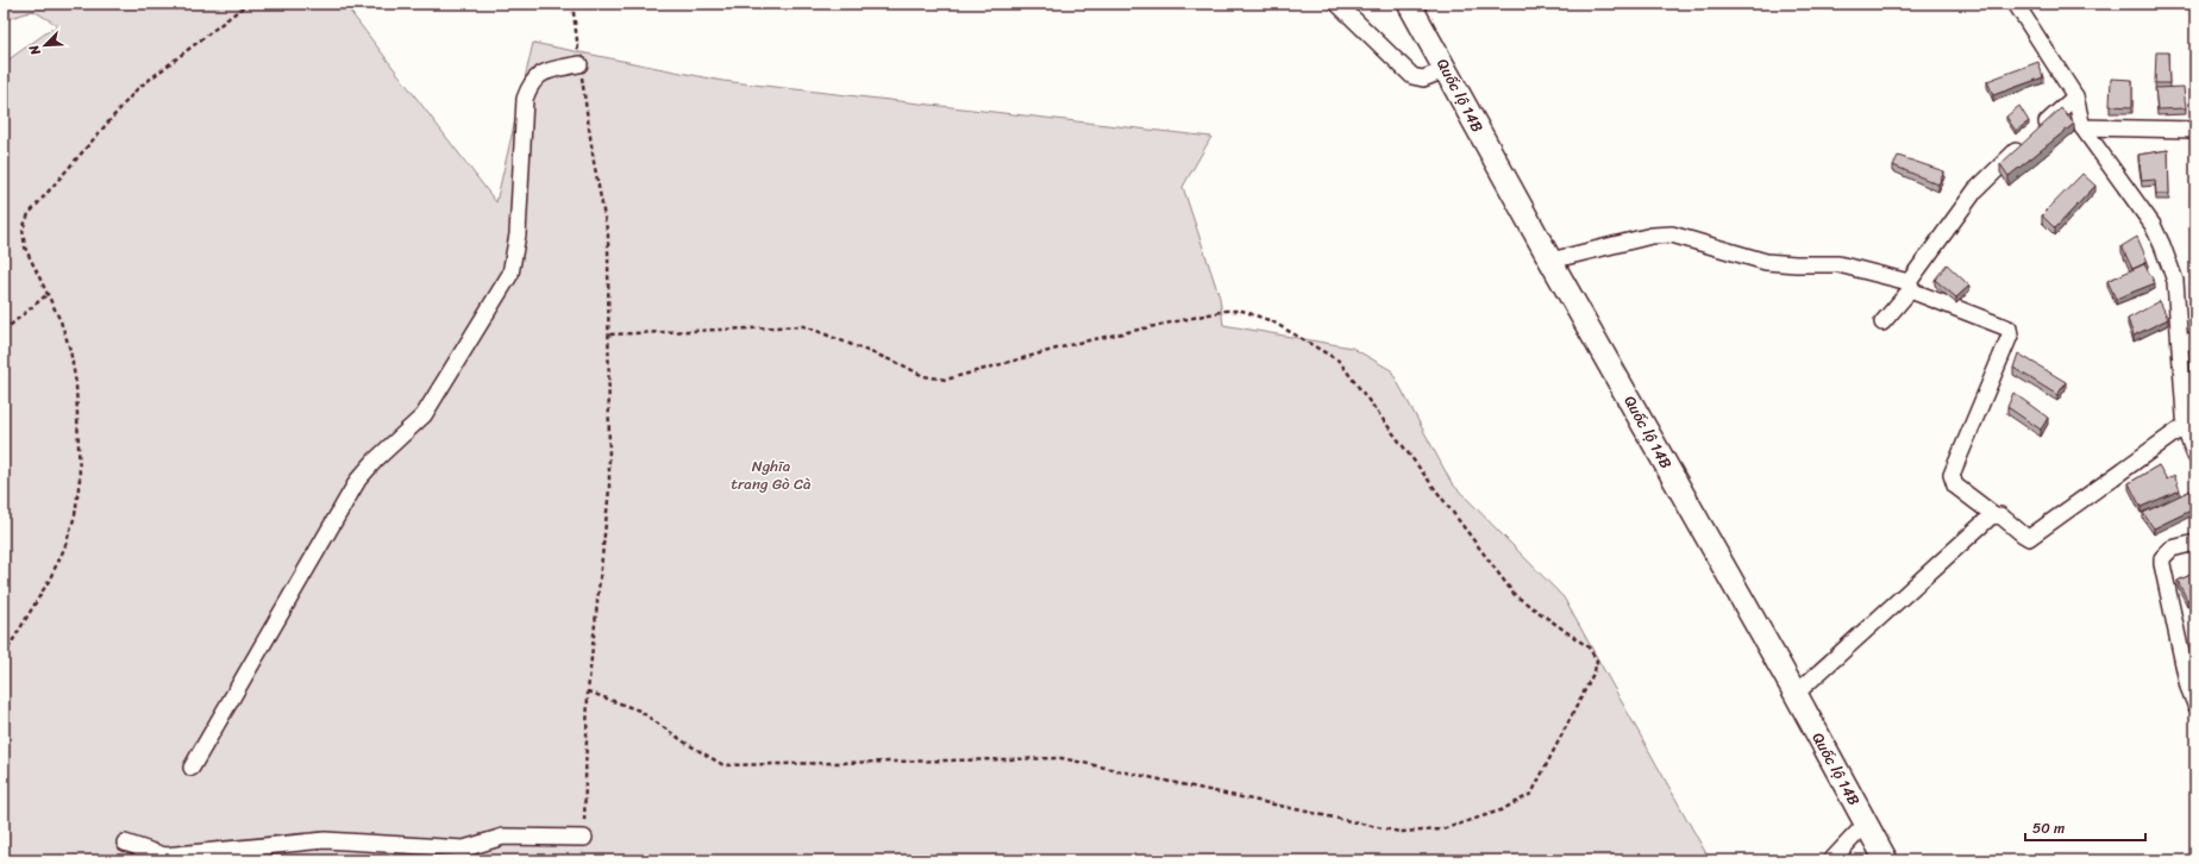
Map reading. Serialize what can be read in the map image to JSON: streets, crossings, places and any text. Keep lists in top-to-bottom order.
{
  "streets": {
    "highway": ["Quốc lộ 14B"]
  },
  "parks": ["Nghĩa trang Gò Cà"],
  "scale_bar": "50 m",
  "north": "bottom left"
}
